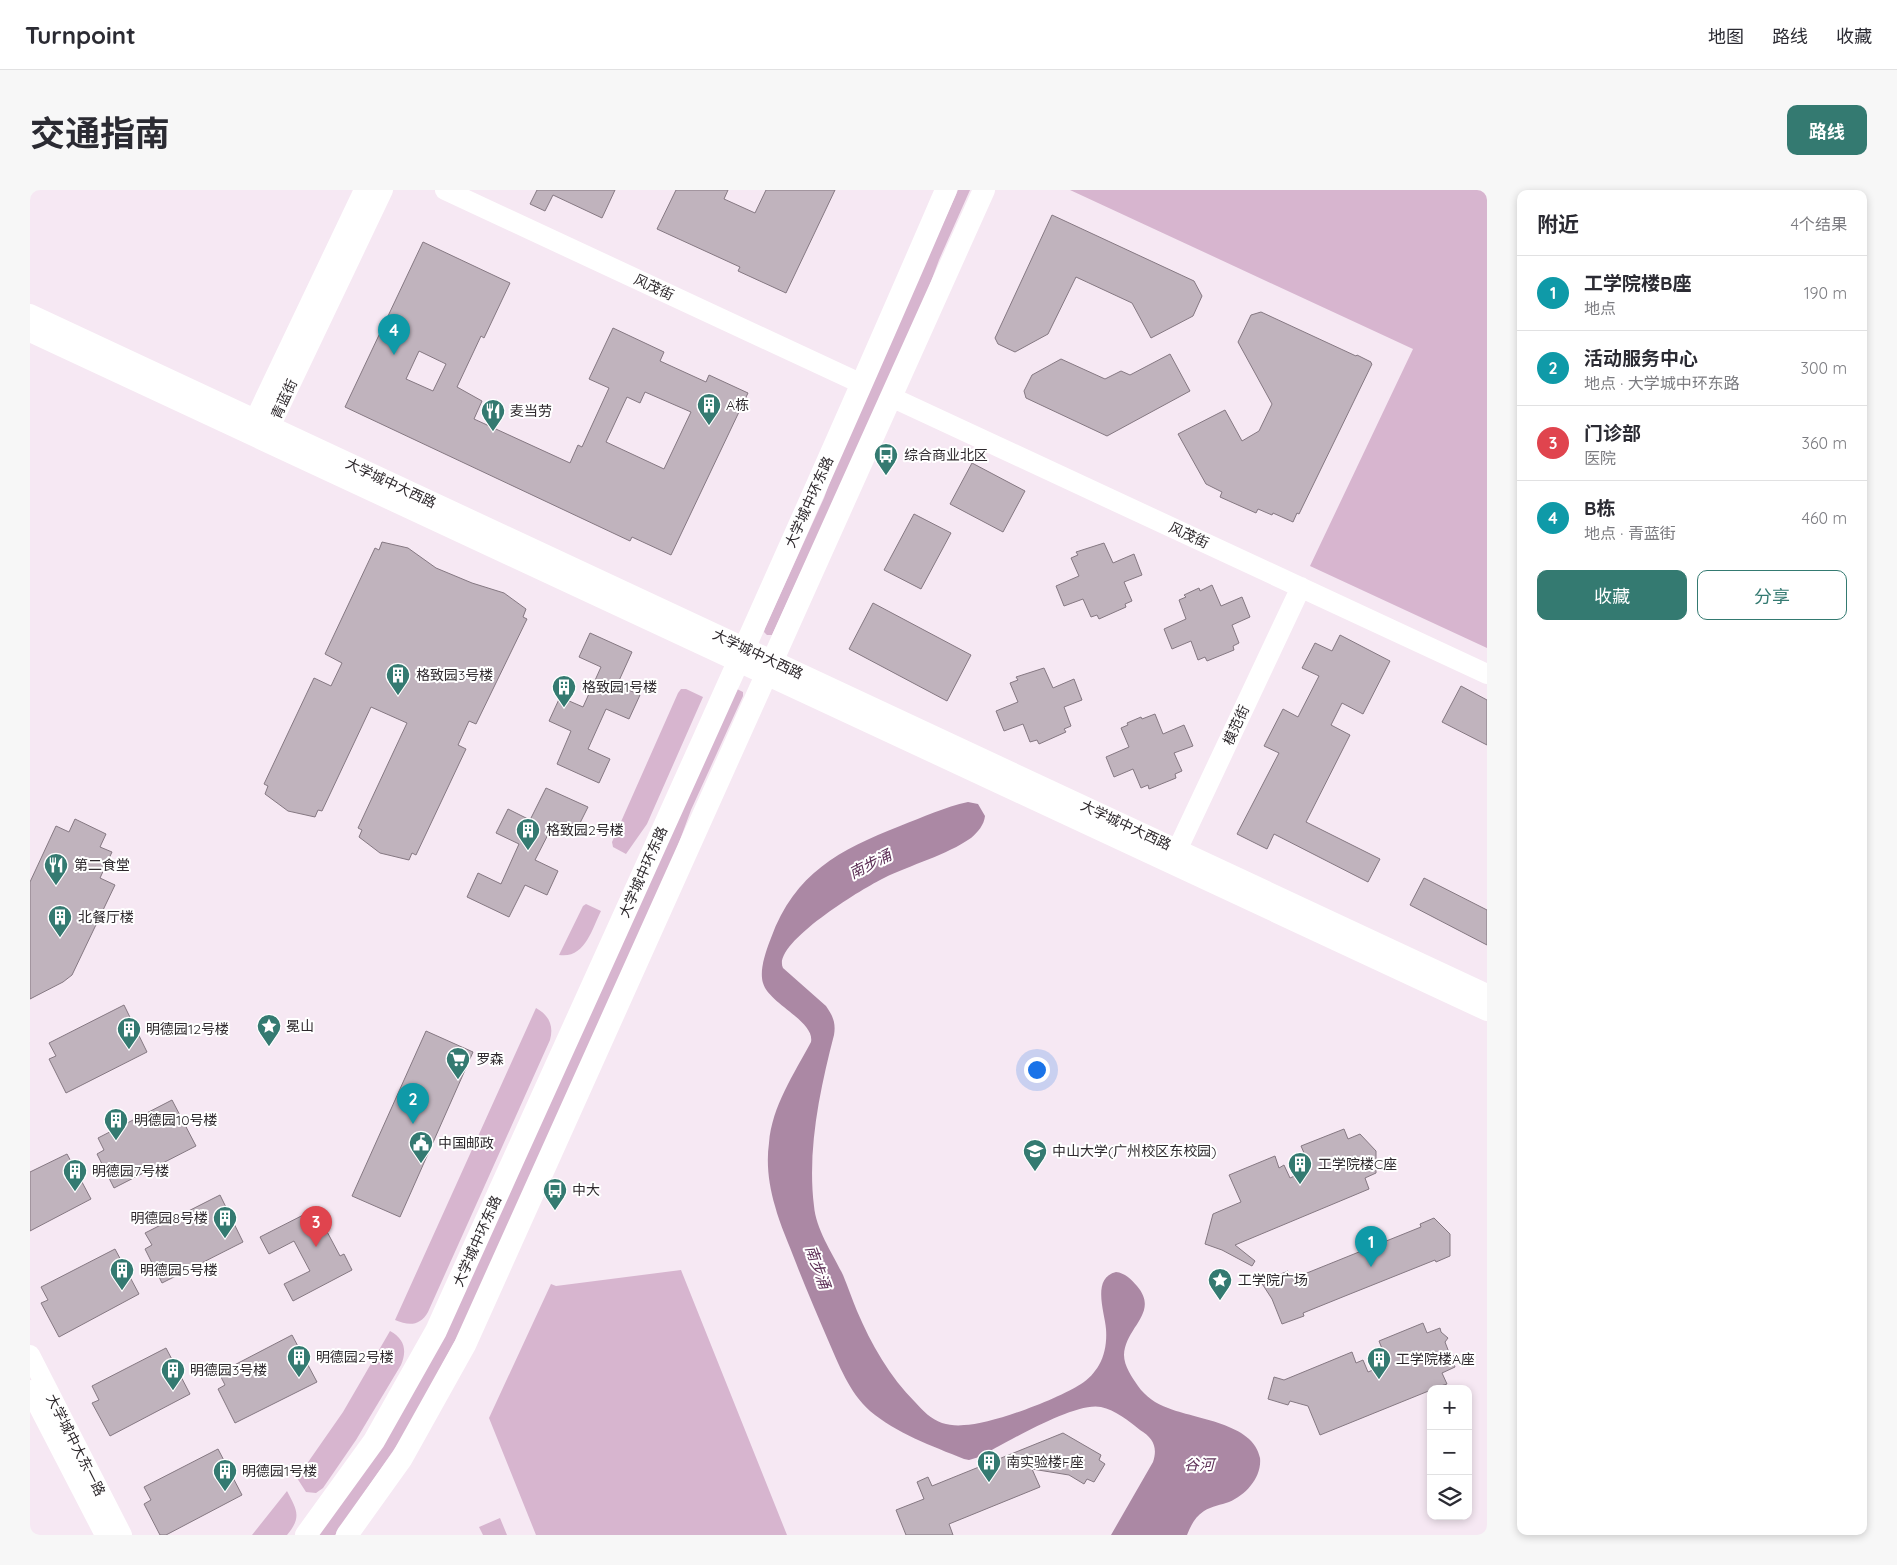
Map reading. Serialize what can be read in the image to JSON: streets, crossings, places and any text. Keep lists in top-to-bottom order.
{
  "streets": {
    "main road": ["大学城中环东路"],
    "street": [
      "风茂街",
      "青蓝街",
      "大学城中大西路",
      "模范街",
      "大学城中大东一路"
    ]
  },
  "crossings": [
    ["风茂街", "大学城中环东路"],
    ["风茂街", "模范街"],
    ["青蓝街", "大学城中大西路"],
    ["大学城中大西路", "大学城中环东路"],
    ["大学城中大西路", "模范街"]
  ],
  "water": ["南步涌", "谷河"],
  "places": {
    "building": [
      "A栋",
      "格致园3号楼",
      "格致园1号楼",
      "格致园2号楼",
      "北餐厅楼",
      "明德园12号楼",
      "明德园10号楼",
      "工学院楼C座",
      "明德园7号楼",
      "明德园8号楼",
      "明德园5号楼",
      "明德园2号楼",
      "工学院楼A座",
      "明德园3号楼",
      "南实验楼F座",
      "明德园1号楼"
    ],
    "restaurant": ["麦当劳", "第二食堂"],
    "bus stop": ["综合商业北区", "中大"],
    "place": ["冕山", "工学院广场"],
    "supermarket": ["罗森"],
    "public building": ["中国邮政"],
    "school or university": ["中山大学(广州校区东校园)"]
  },
  "page": {
    "header": "Turnpoint",
    "nav": ["地图", "路线", "收藏"],
    "title": "交通指南",
    "buttons": [
      "路线",
      ["收藏", "分享"]
    ],
    "heading": ["附近", "4个结果"],
    "list": [
      {
        "mark": "1",
        "name": "工学院楼B座",
        "note": "地点",
        "value": "190 m"
      },
      {
        "mark": "2",
        "name": "活动服务中心",
        "note": "地点 · 大学城中环东路",
        "value": "300 m"
      },
      {
        "mark": "3",
        "name": "门诊部",
        "note": "医院",
        "value": "360 m"
      },
      {
        "mark": "4",
        "name": "B栋",
        "note": "地点 · 青蓝街",
        "value": "460 m"
      }
    ],
    "pins": [
      "4",
      "2",
      "3",
      "1"
    ],
    "map_buttons": ["+", "−"]
  }
}
